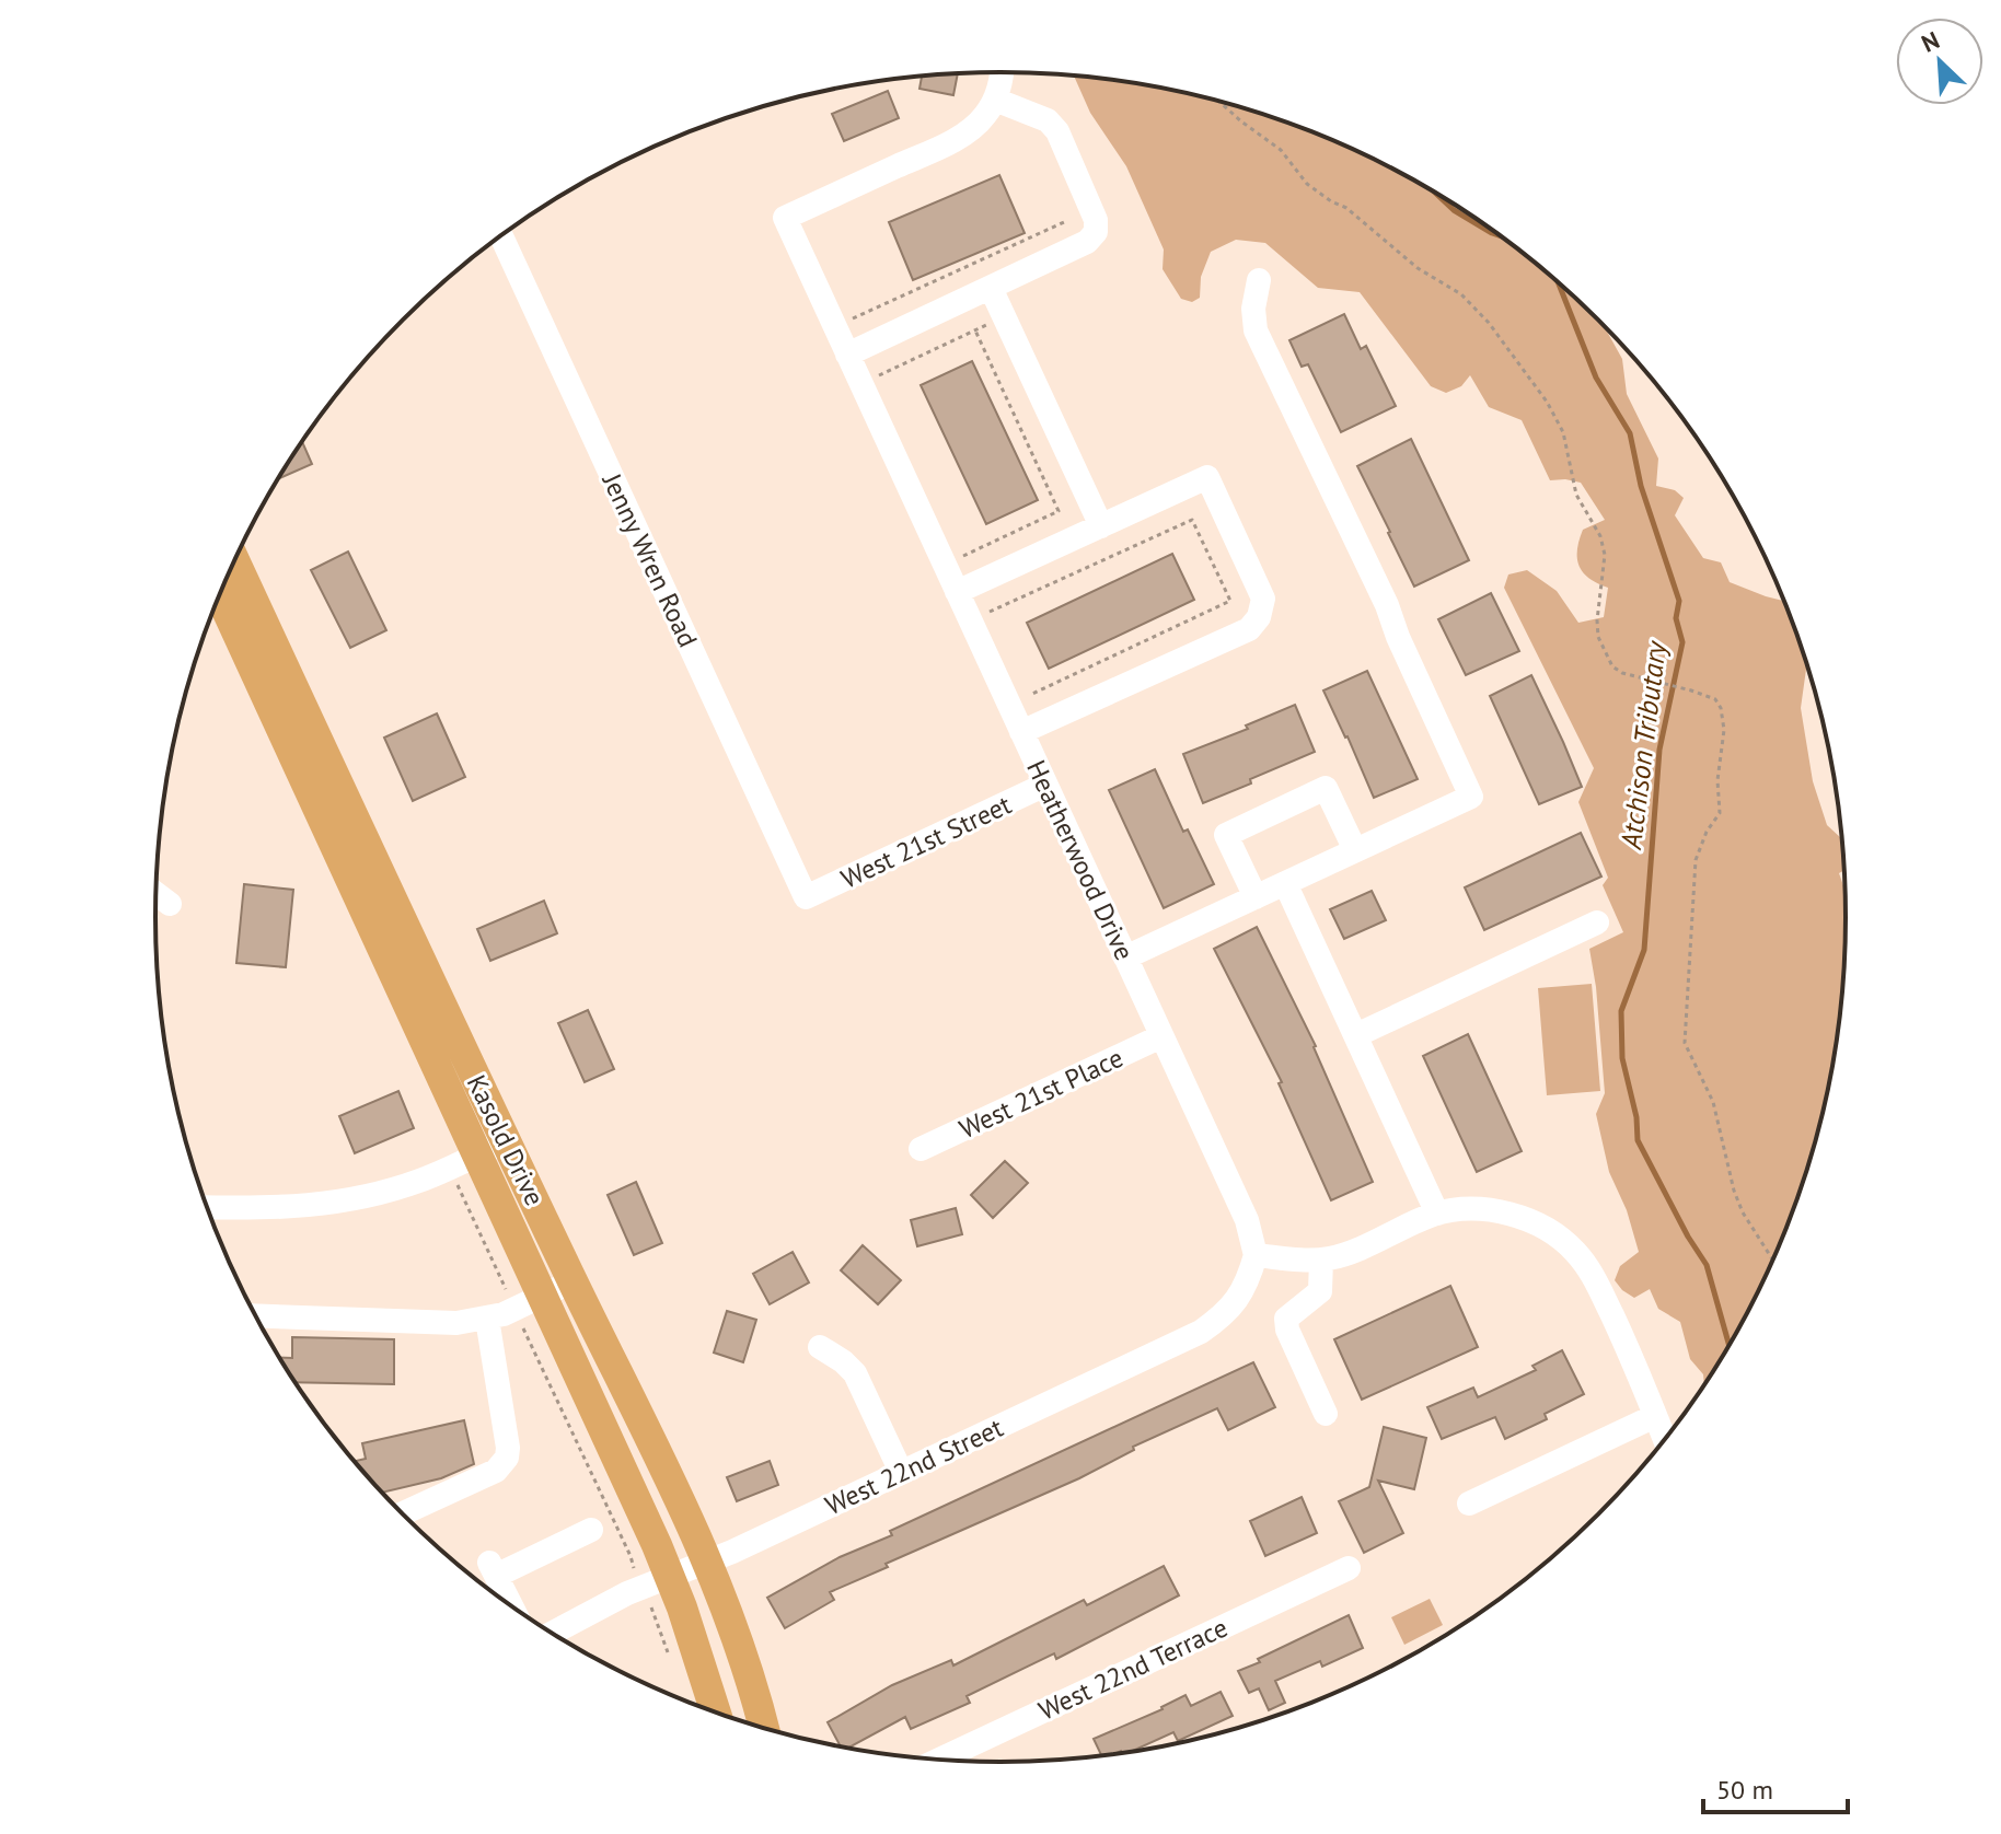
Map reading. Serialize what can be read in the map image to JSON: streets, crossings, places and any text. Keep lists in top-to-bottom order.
{
  "streets": {
    "main road": ["Kasold Drive"],
    "street": [
      "Jenny Wren Road",
      "West 21st Street",
      "Heatherwood Drive",
      "West 21st Place",
      "West 22nd Street",
      "West 22nd Terrace"
    ]
  },
  "crossings": [
    ["Jenny Wren Road", "West 21st Street"],
    ["West 21st Street", "Heatherwood Drive"],
    ["Heatherwood Drive", "West 21st Place"],
    ["Heatherwood Drive", "West 22nd Street"],
    ["Kasold Drive", "West 22nd Street"]
  ],
  "water": ["Atchison Tributary"],
  "scale_bar": "50 m",
  "north": "top left"
}
